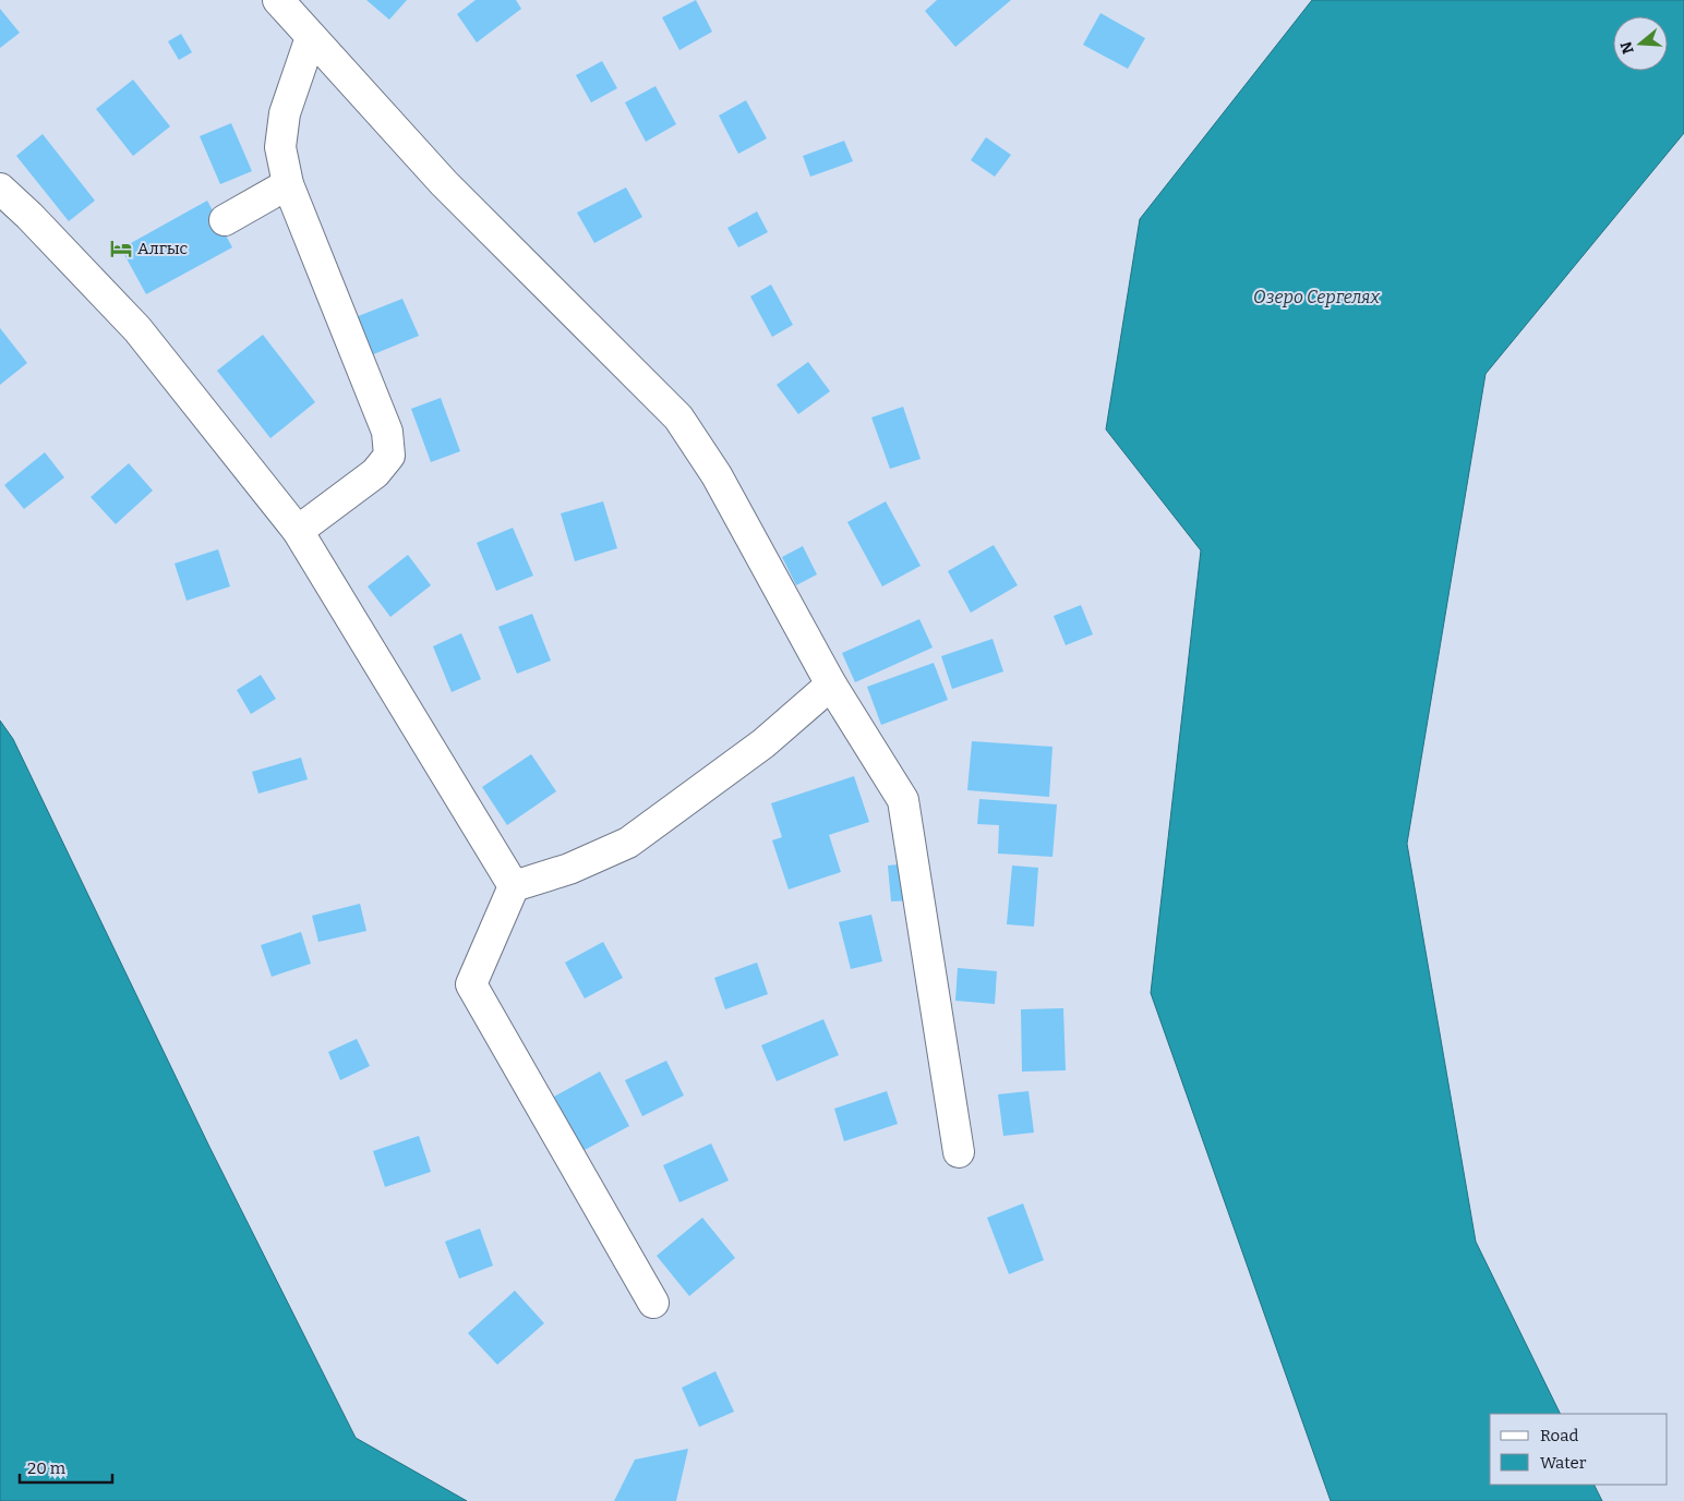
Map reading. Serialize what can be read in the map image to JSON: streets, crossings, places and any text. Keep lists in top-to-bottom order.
{
  "water": ["Озеро Сергелях"],
  "places": {
    "hotel": ["Алгыс"]
  },
  "legend": ["Road", "Water"],
  "scale_bar": "20 m",
  "north": "left"
}
